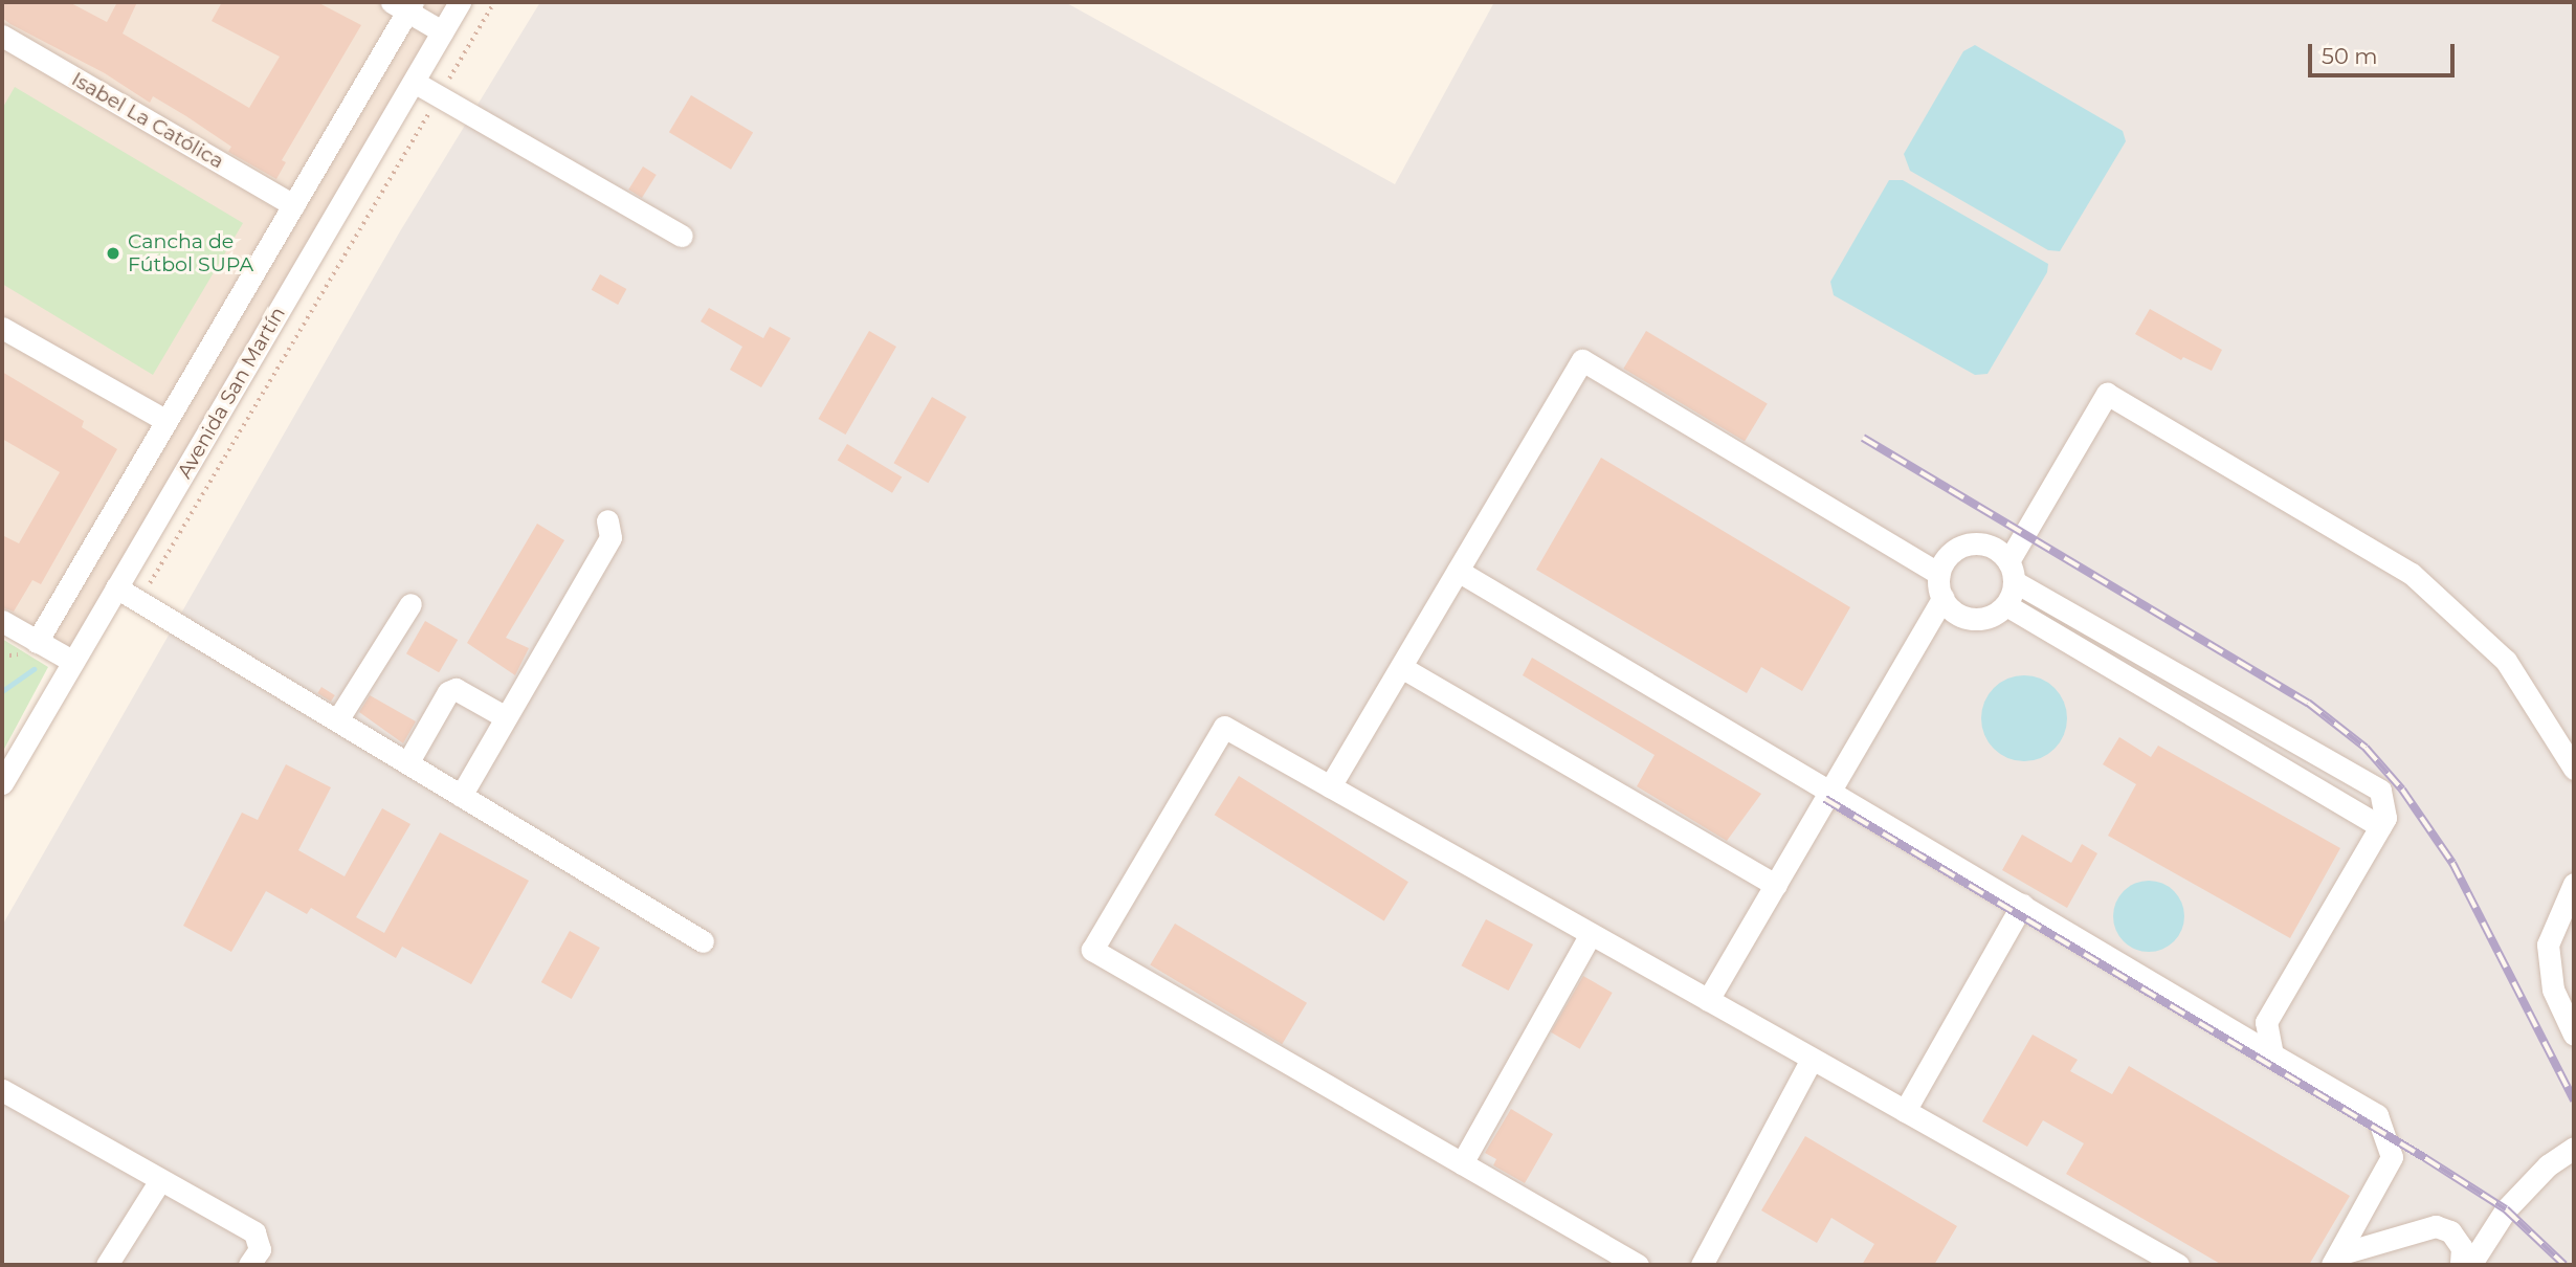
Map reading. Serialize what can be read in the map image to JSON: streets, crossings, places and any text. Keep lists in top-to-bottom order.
{
  "streets": {
    "street": ["Isabel La Católica", "Avenida San Martín"]
  },
  "crossings": [
    ["Isabel La Católica", "Avenida San Martín"]
  ],
  "places": ["Cancha de Fútbol SUPA"],
  "scale_bar": "50 m"
}
